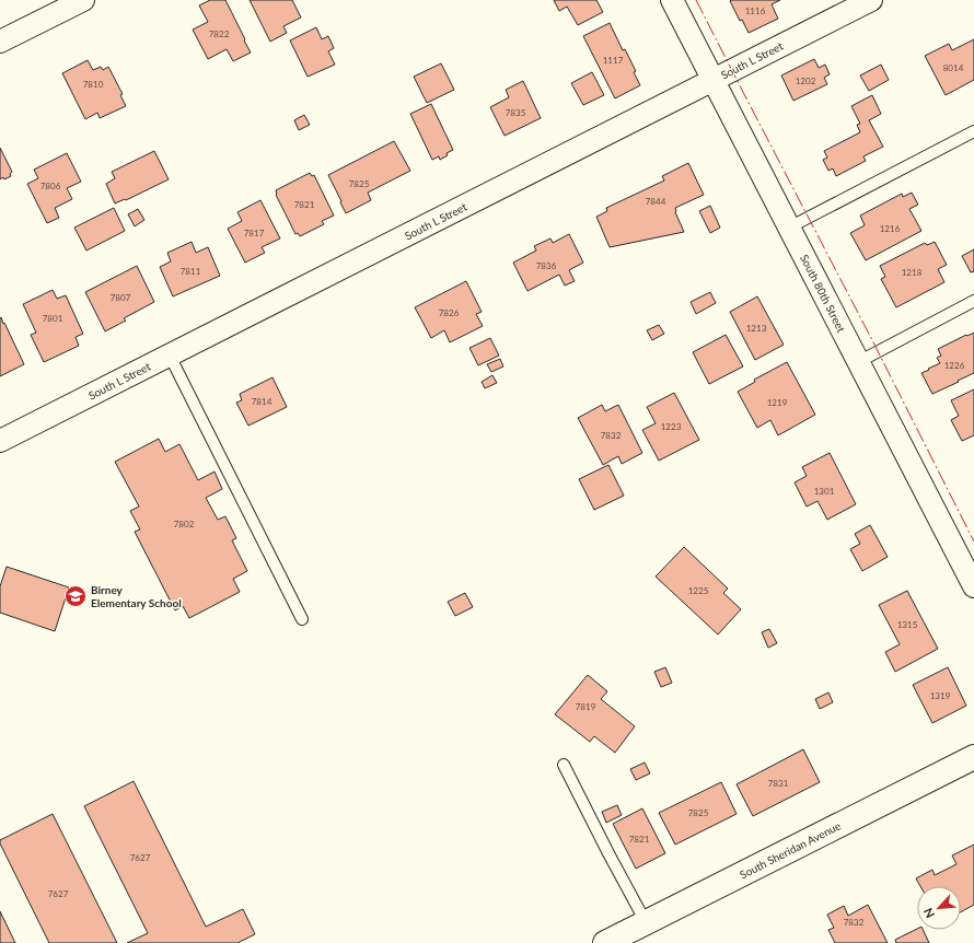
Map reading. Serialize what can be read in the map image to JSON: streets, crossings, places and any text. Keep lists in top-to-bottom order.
{
  "streets": {
    "street": ["South L Street", "South 80th Street", "South Sheridan Avenue"]
  },
  "crossings": [
    ["South L Street", "South 80th Street"]
  ],
  "places": {
    "school or university": ["Birney Elementary School"]
  },
  "house_numbers": [
    "1116",
    "7822",
    "1117",
    "8014",
    "1202",
    "7810",
    "7835",
    "7825",
    "7806",
    "7844",
    "7821",
    "1216",
    "7817",
    "7836",
    "7811",
    "1218",
    "7807",
    "7826",
    "7801",
    "1213",
    "1226",
    "7814",
    "1219",
    "1223",
    "7832",
    "1301",
    "7802",
    "1225",
    "1315",
    "1319",
    "7819",
    "7831",
    "7825",
    "7821",
    "7627",
    "7627",
    "7832"
  ],
  "north": "bottom left"
}
